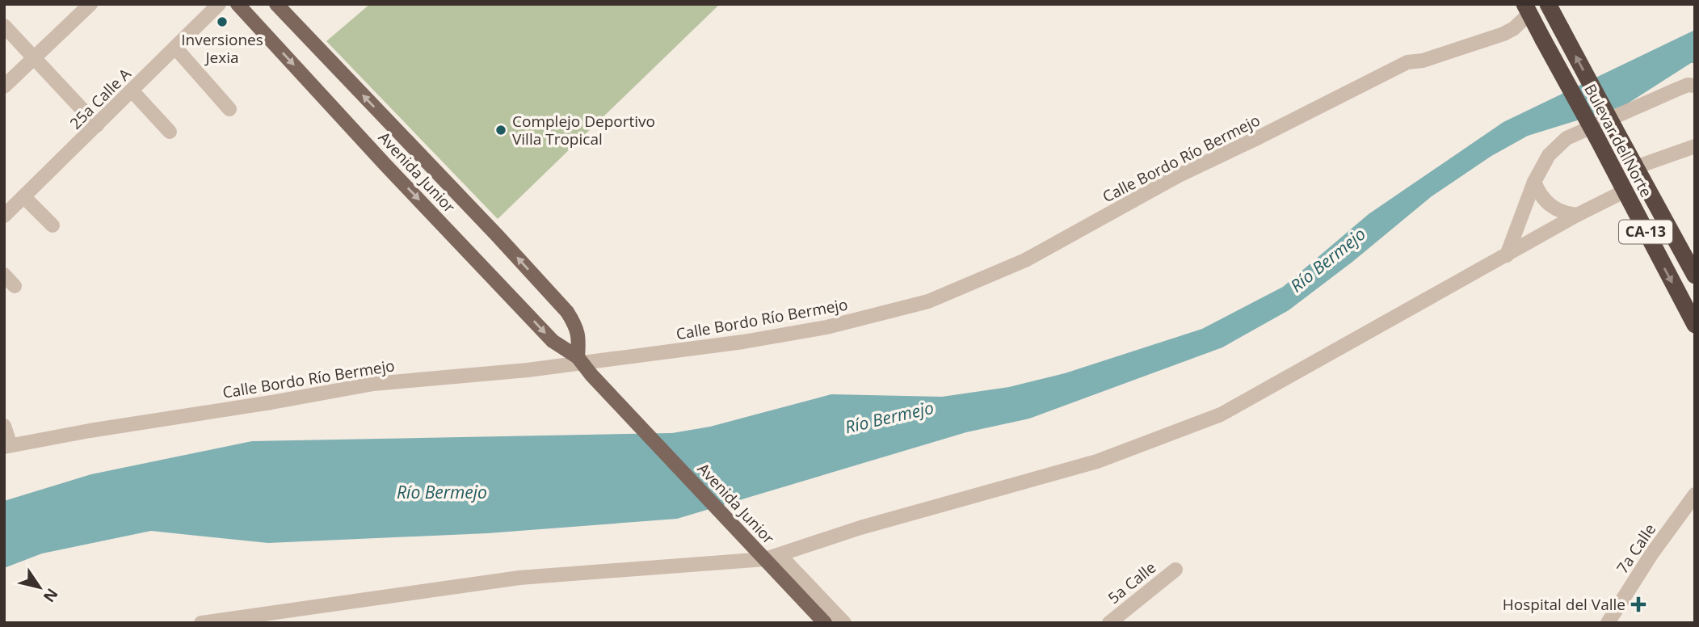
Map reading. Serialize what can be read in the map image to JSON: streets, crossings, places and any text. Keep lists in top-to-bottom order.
{
  "streets": {
    "highway": ["Bulevar del Norte", "CA-13"],
    "main road": ["Avenida Junior"],
    "street": [
      "25a Calle A",
      "Calle Bordo Río Bermejo",
      "7a Calle",
      "5a Calle"
    ]
  },
  "crossings": [
    ["Bulevar del Norte", "Calle Bordo Río Bermejo"],
    ["Calle Bordo Río Bermejo", "Avenida Junior"]
  ],
  "water": ["Río Bermejo"],
  "places": {
    "other": ["Inversiones Jexia", "Complejo Deportivo Villa Tropical"],
    "health": ["Hospital del Valle"]
  },
  "north": "bottom right"
}
